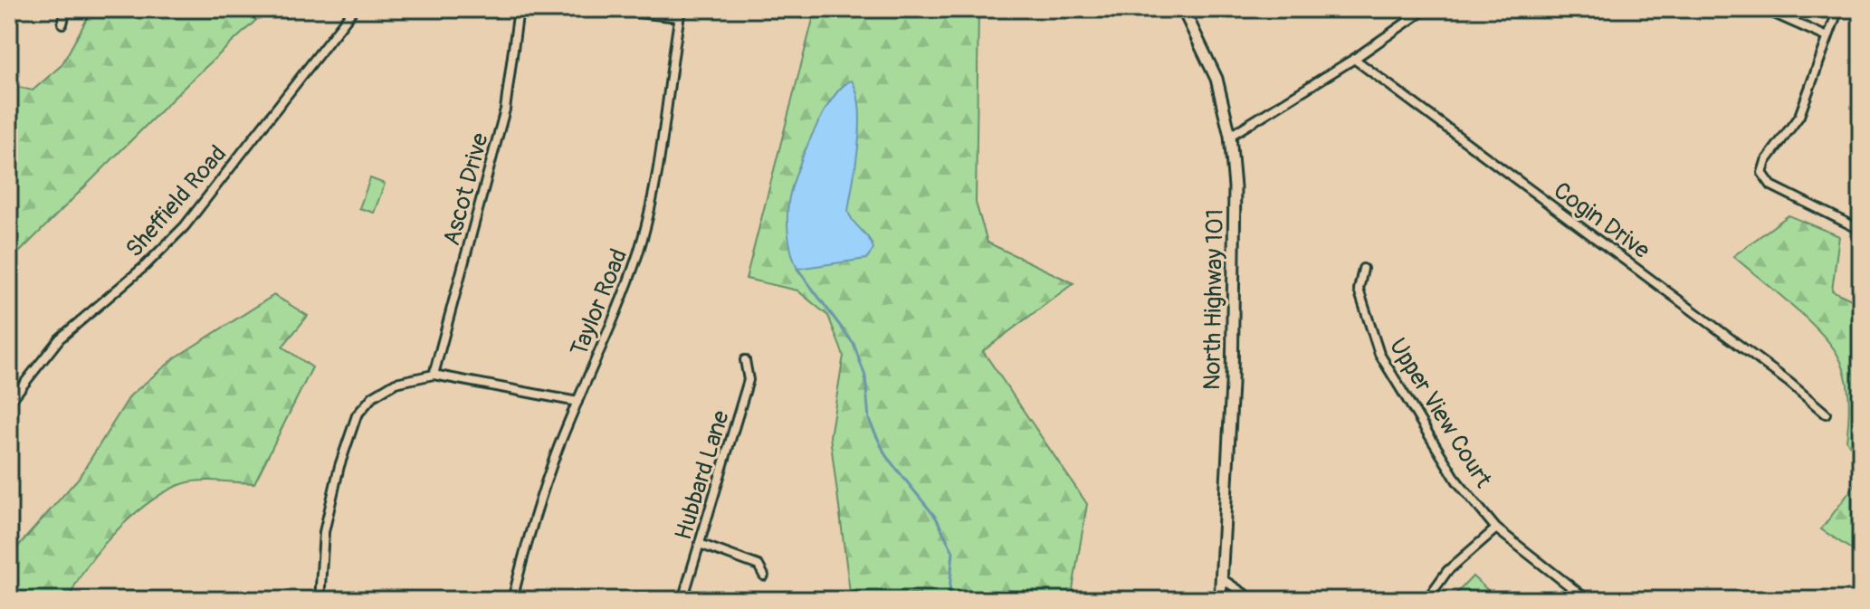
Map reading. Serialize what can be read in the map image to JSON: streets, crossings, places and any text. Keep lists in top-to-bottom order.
{
  "streets": {
    "main road": ["North Highway 101"],
    "street": [
      "Ascot Drive",
      "Sheffield Road",
      "Cogin Drive",
      "Taylor Road",
      "Upper View Court",
      "Hubbard Lane"
    ]
  }
}
